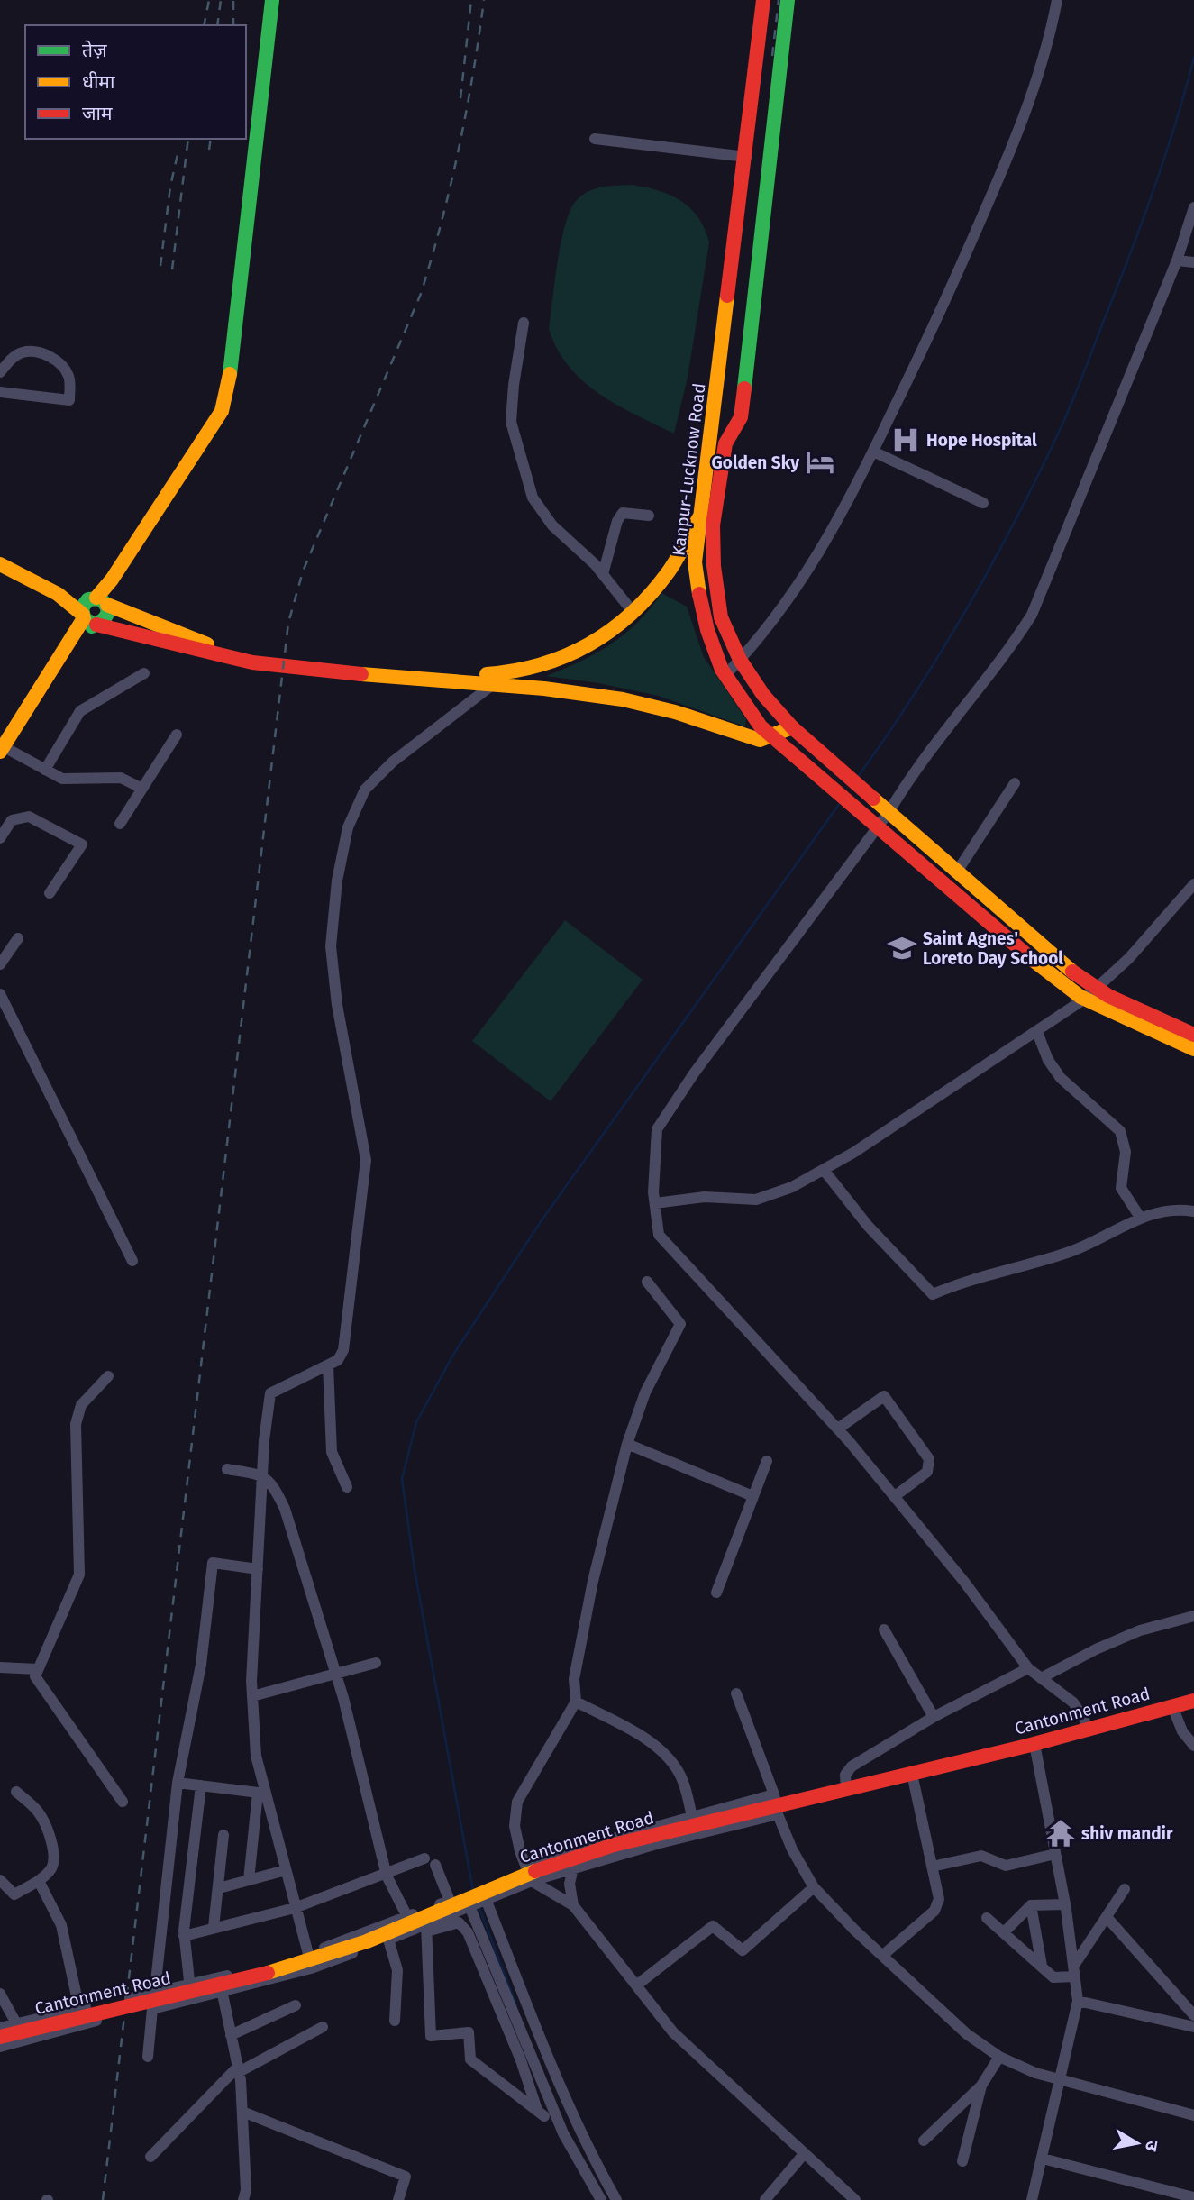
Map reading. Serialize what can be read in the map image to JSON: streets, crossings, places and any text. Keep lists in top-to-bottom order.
{
  "streets": {
    "main road": ["Kanpur-Lucknow Road", "Cantonment Road"]
  },
  "places": {
    "hospital": ["Hope Hospital"],
    "hotel": ["Golden Sky"],
    "school or university": ["Saint Agnes' Loreto Day School"],
    "temple": ["shiv mandir"]
  },
  "legend": ["तेज़", "धीमा", "जाम"],
  "north": "right"
}
